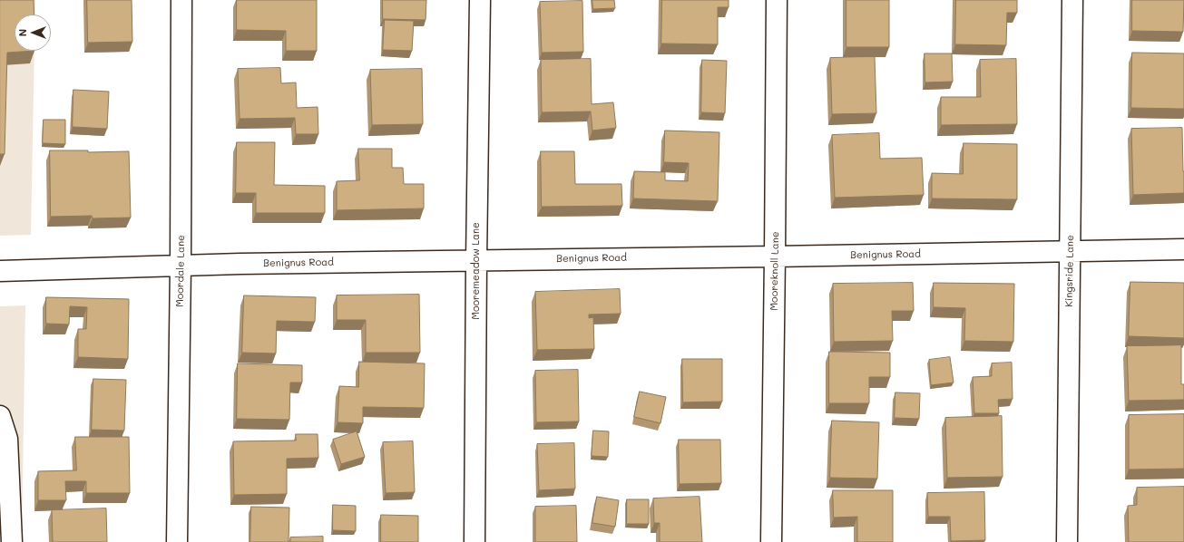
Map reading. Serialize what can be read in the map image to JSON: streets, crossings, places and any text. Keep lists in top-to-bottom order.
{
  "streets": {
    "street": [
      "Benignus Road",
      "Moordale Lane",
      "Mooremeadow Lane",
      "Mooreknoll Lane",
      "Kingsride Lane"
    ]
  },
  "crossings": [
    ["Benignus Road", "Moordale Lane"],
    ["Benignus Road", "Mooremeadow Lane"],
    ["Benignus Road", "Mooreknoll Lane"],
    ["Benignus Road", "Kingsride Lane"]
  ],
  "north": "left"
}
